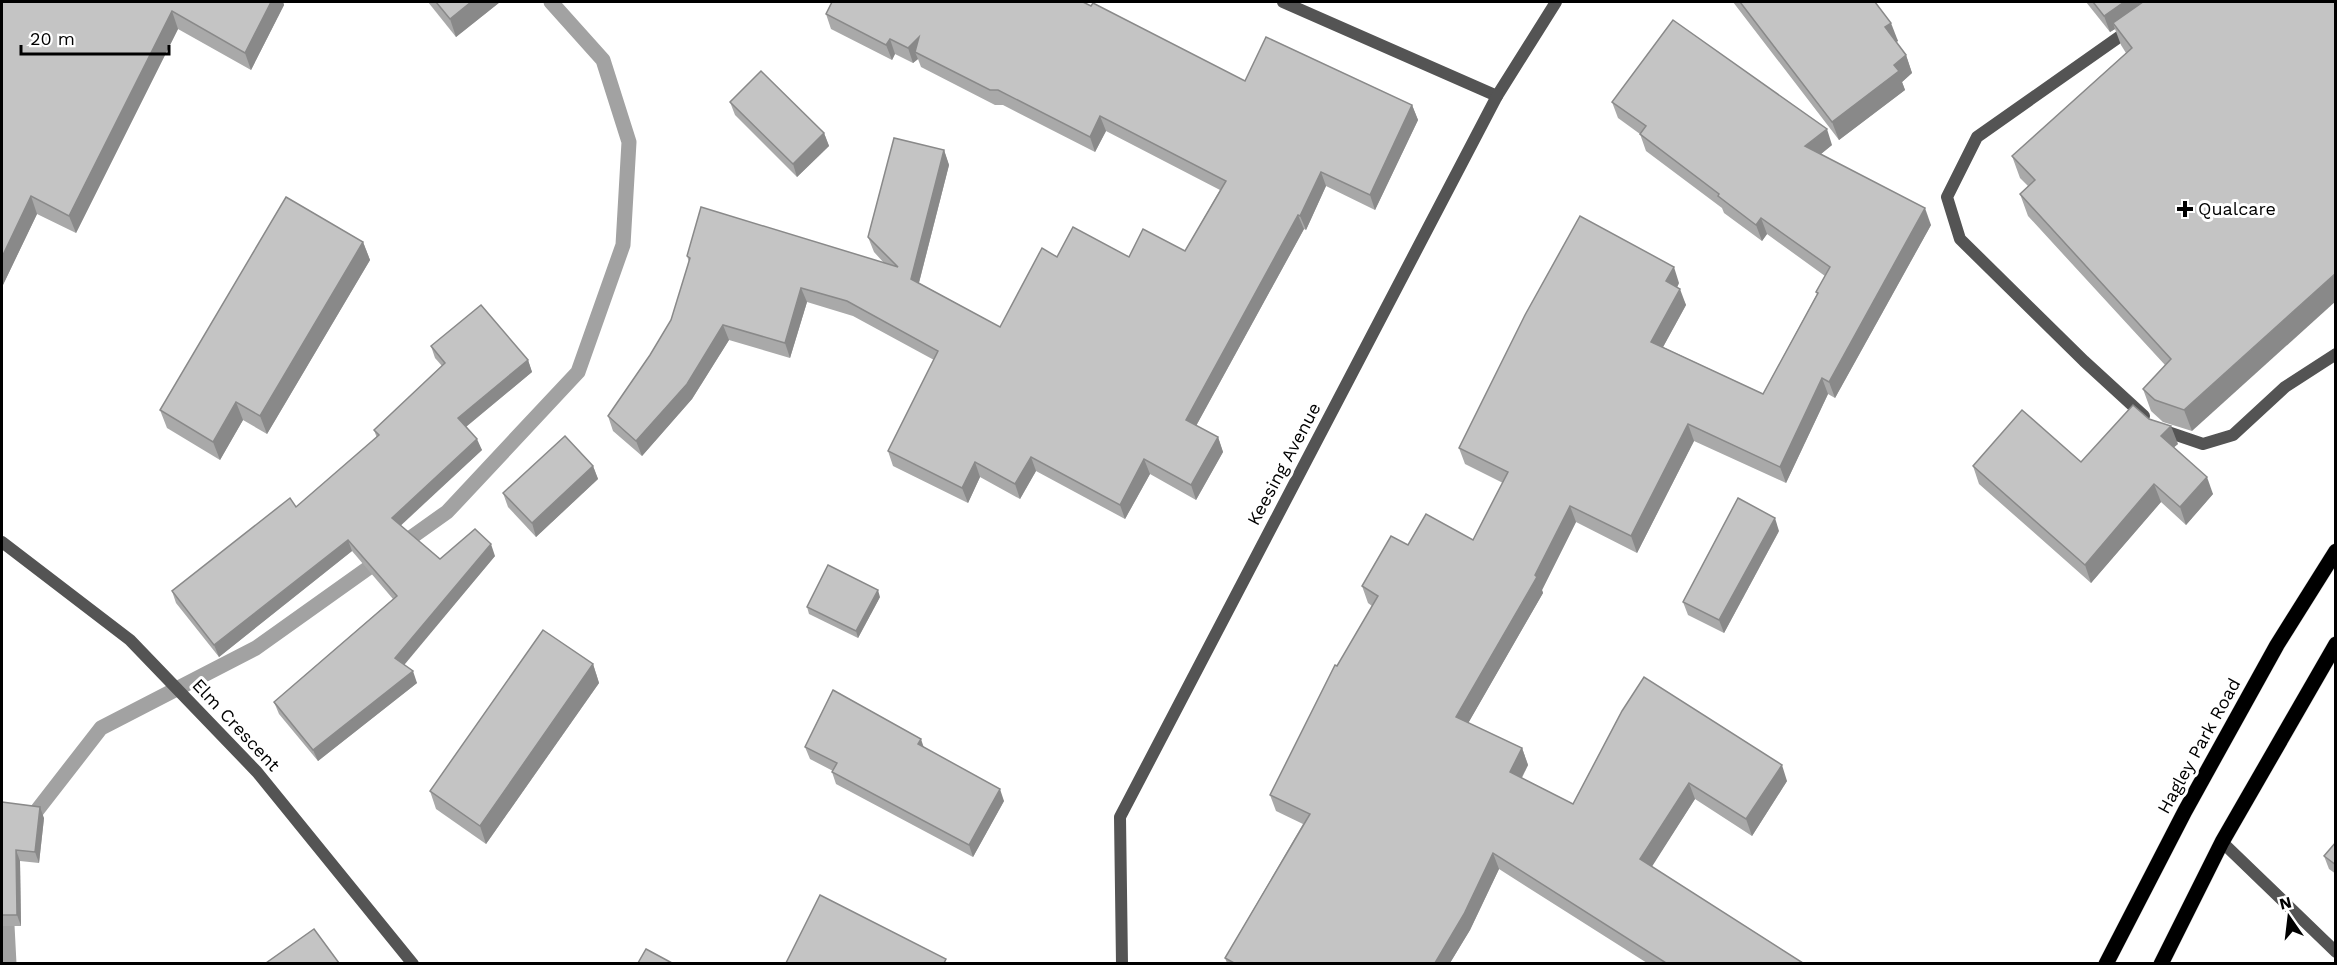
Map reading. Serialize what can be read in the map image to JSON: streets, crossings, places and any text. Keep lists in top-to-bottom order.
{
  "streets": {
    "main road": ["Hagley Park Road"],
    "street": ["Keesing Avenue", "Elm Crescent"]
  },
  "places": {
    "health": ["Qualcare"]
  },
  "scale_bar": "20 m",
  "north": "top"
}
